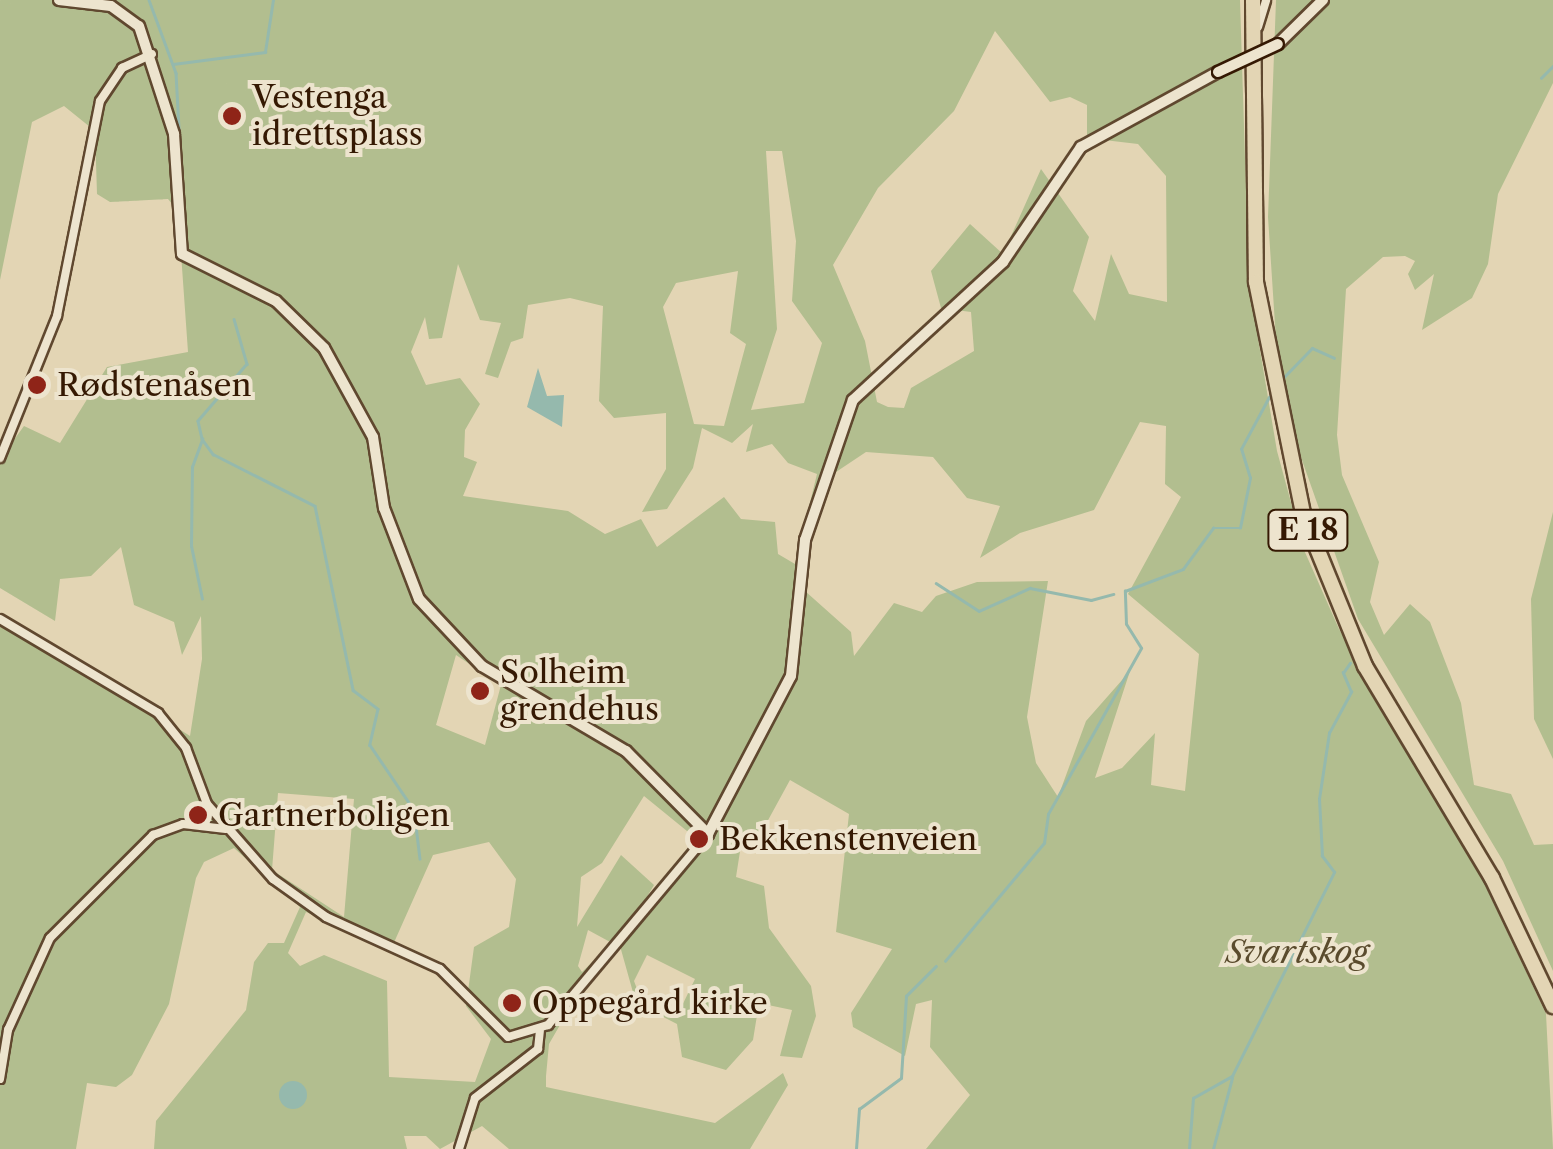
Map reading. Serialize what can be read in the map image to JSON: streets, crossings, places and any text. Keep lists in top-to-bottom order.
{
  "streets": {
    "highway": ["E 18"]
  },
  "parks": ["Svartskog"],
  "places": [
    "Vestenga idrettsplass",
    "Rødstenåsen",
    "Solheim grendehus",
    "Gartnerboligen",
    "Bekkenstenveien",
    "Oppegård kirke"
  ]
}
